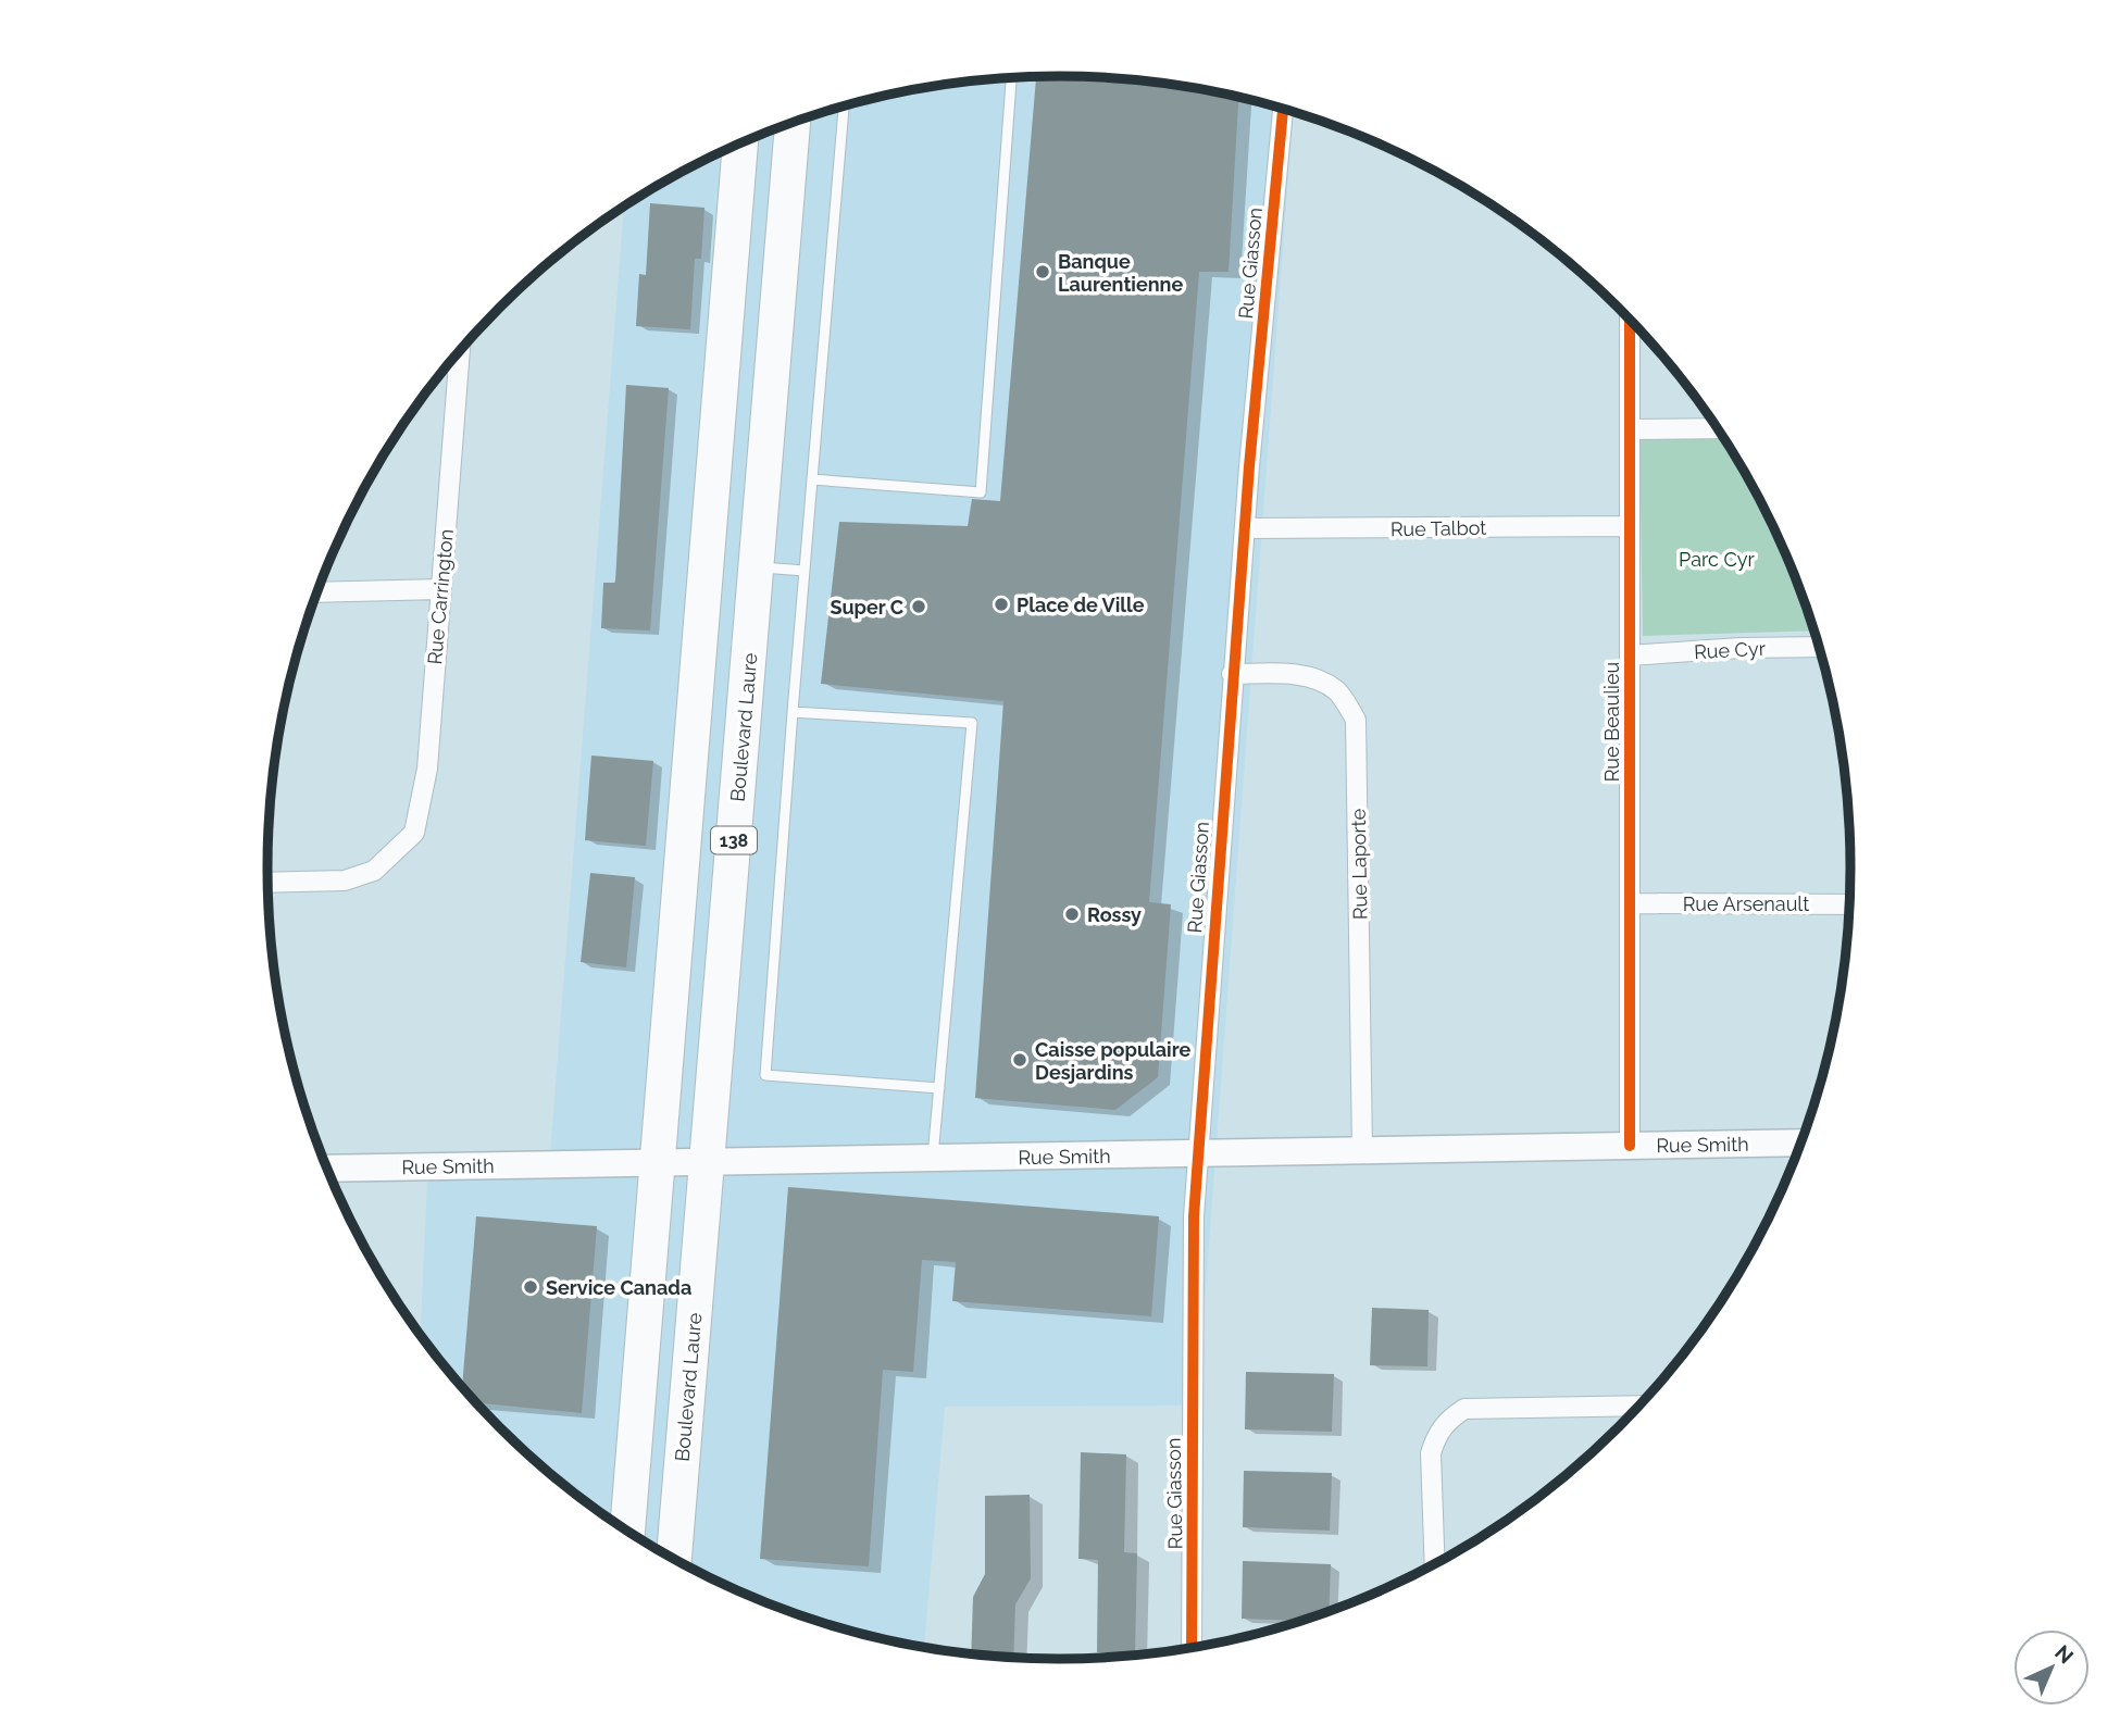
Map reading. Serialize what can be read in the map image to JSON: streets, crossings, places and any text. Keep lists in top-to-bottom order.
{
  "streets": {
    "highway": ["Boulevard Laure", "138"],
    "street": [
      "Rue Giasson",
      "Rue Talbot",
      "Rue Carrington",
      "Rue Cyr",
      "Rue Beaulieu",
      "Rue Laporte",
      "Rue Arsenault",
      "Rue Smith"
    ]
  },
  "crossings": [
    ["Rue Giasson", "Rue Talbot"],
    ["Rue Giasson", "Rue Laporte"],
    ["Rue Giasson", "Rue Smith"],
    ["Rue Talbot", "Rue Beaulieu"],
    ["Rue Cyr", "Rue Beaulieu"],
    ["Rue Beaulieu", "Rue Arsenault"],
    ["Rue Beaulieu", "Rue Smith"],
    ["Boulevard Laure", "Rue Smith"],
    ["138", "Rue Smith"],
    ["Rue Laporte", "Rue Smith"]
  ],
  "parks": ["Parc Cyr"],
  "places": [
    "Banque Laurentienne",
    "Place de Ville",
    "Super C",
    "Rossy",
    "Caisse populaire Desjardins",
    "Service Canada"
  ],
  "north": "top right"
}
